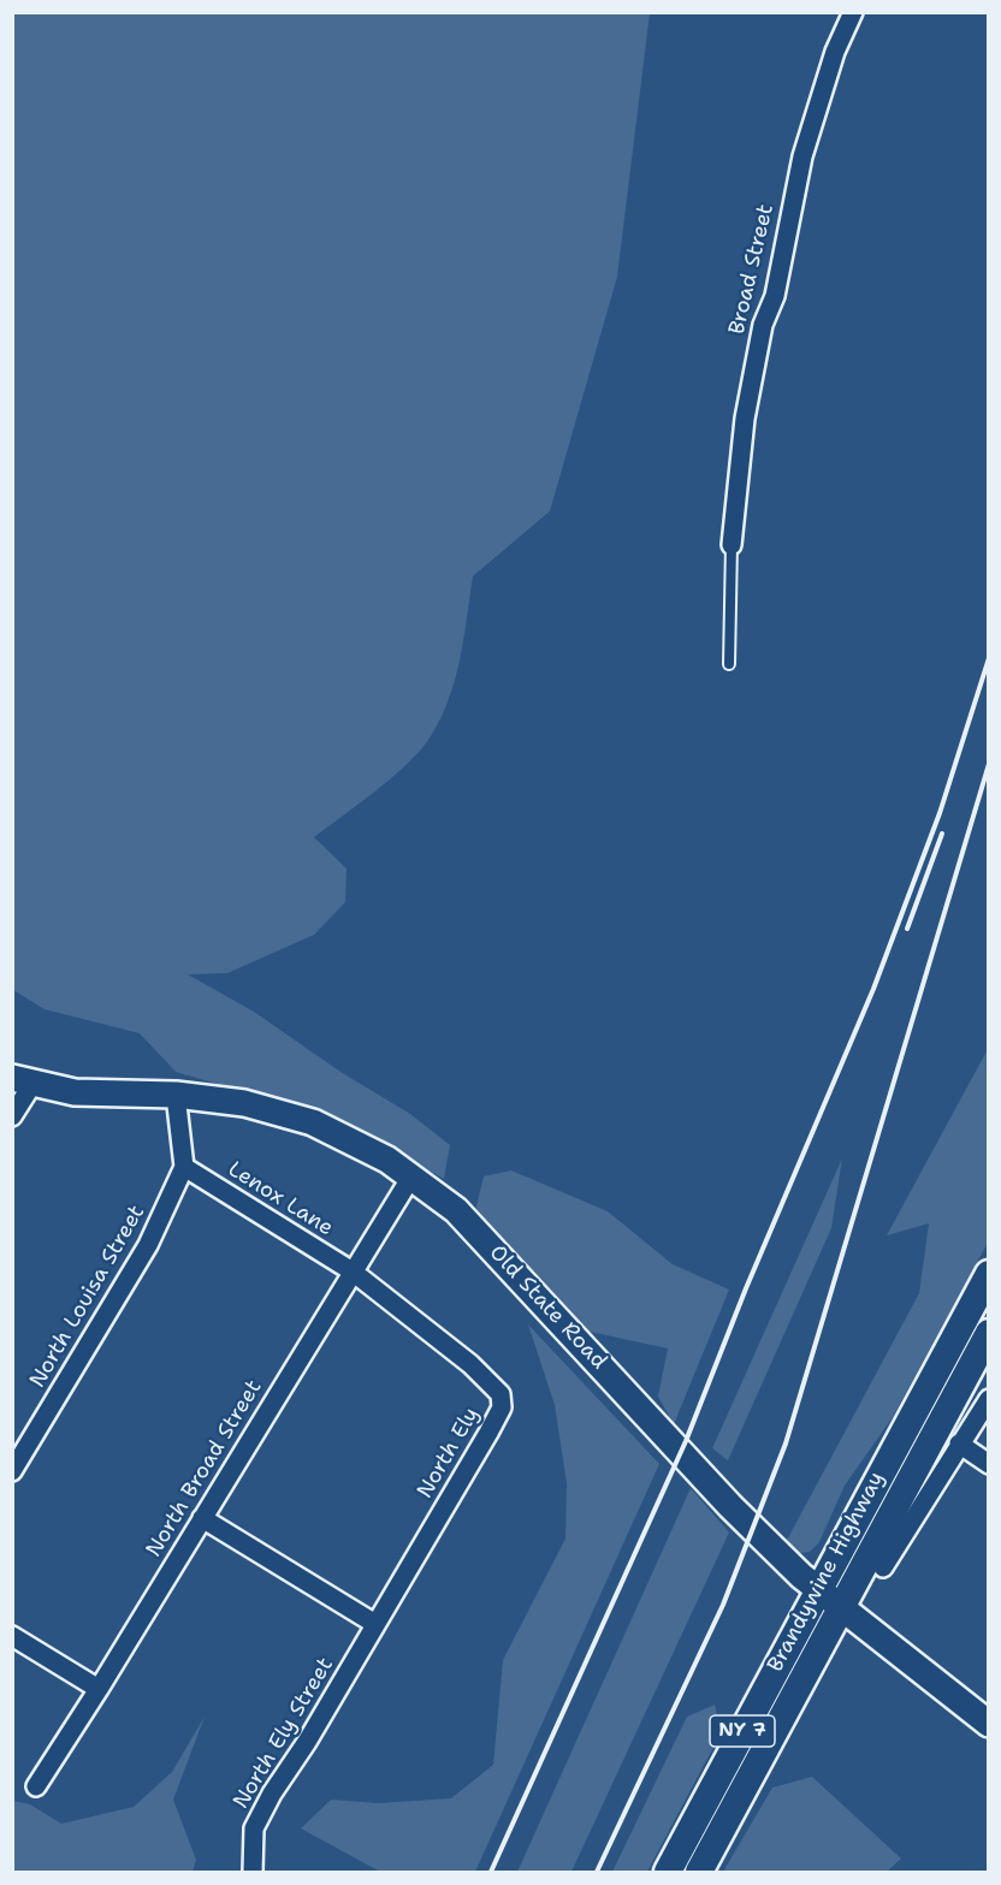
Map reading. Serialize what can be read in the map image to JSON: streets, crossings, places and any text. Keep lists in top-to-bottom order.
{
  "streets": {
    "main road": ["Brandywine Highway", "NY 7"],
    "street": [
      "Broad Street",
      "Lenox Lane",
      "North Louisa Street",
      "Old State Road",
      "North Ely",
      "North Broad Street",
      "North Ely Street"
    ]
  },
  "crossings": [
    ["Lenox Lane", "North Louisa Street"],
    ["Lenox Lane", "North Ely"],
    ["Lenox Lane", "North Broad Street"],
    ["Old State Road", "North Broad Street"],
    ["Old State Road", "Brandywine Highway"],
    ["North Ely", "North Broad Street"],
    ["North Ely", "North Ely Street"]
  ]
}
